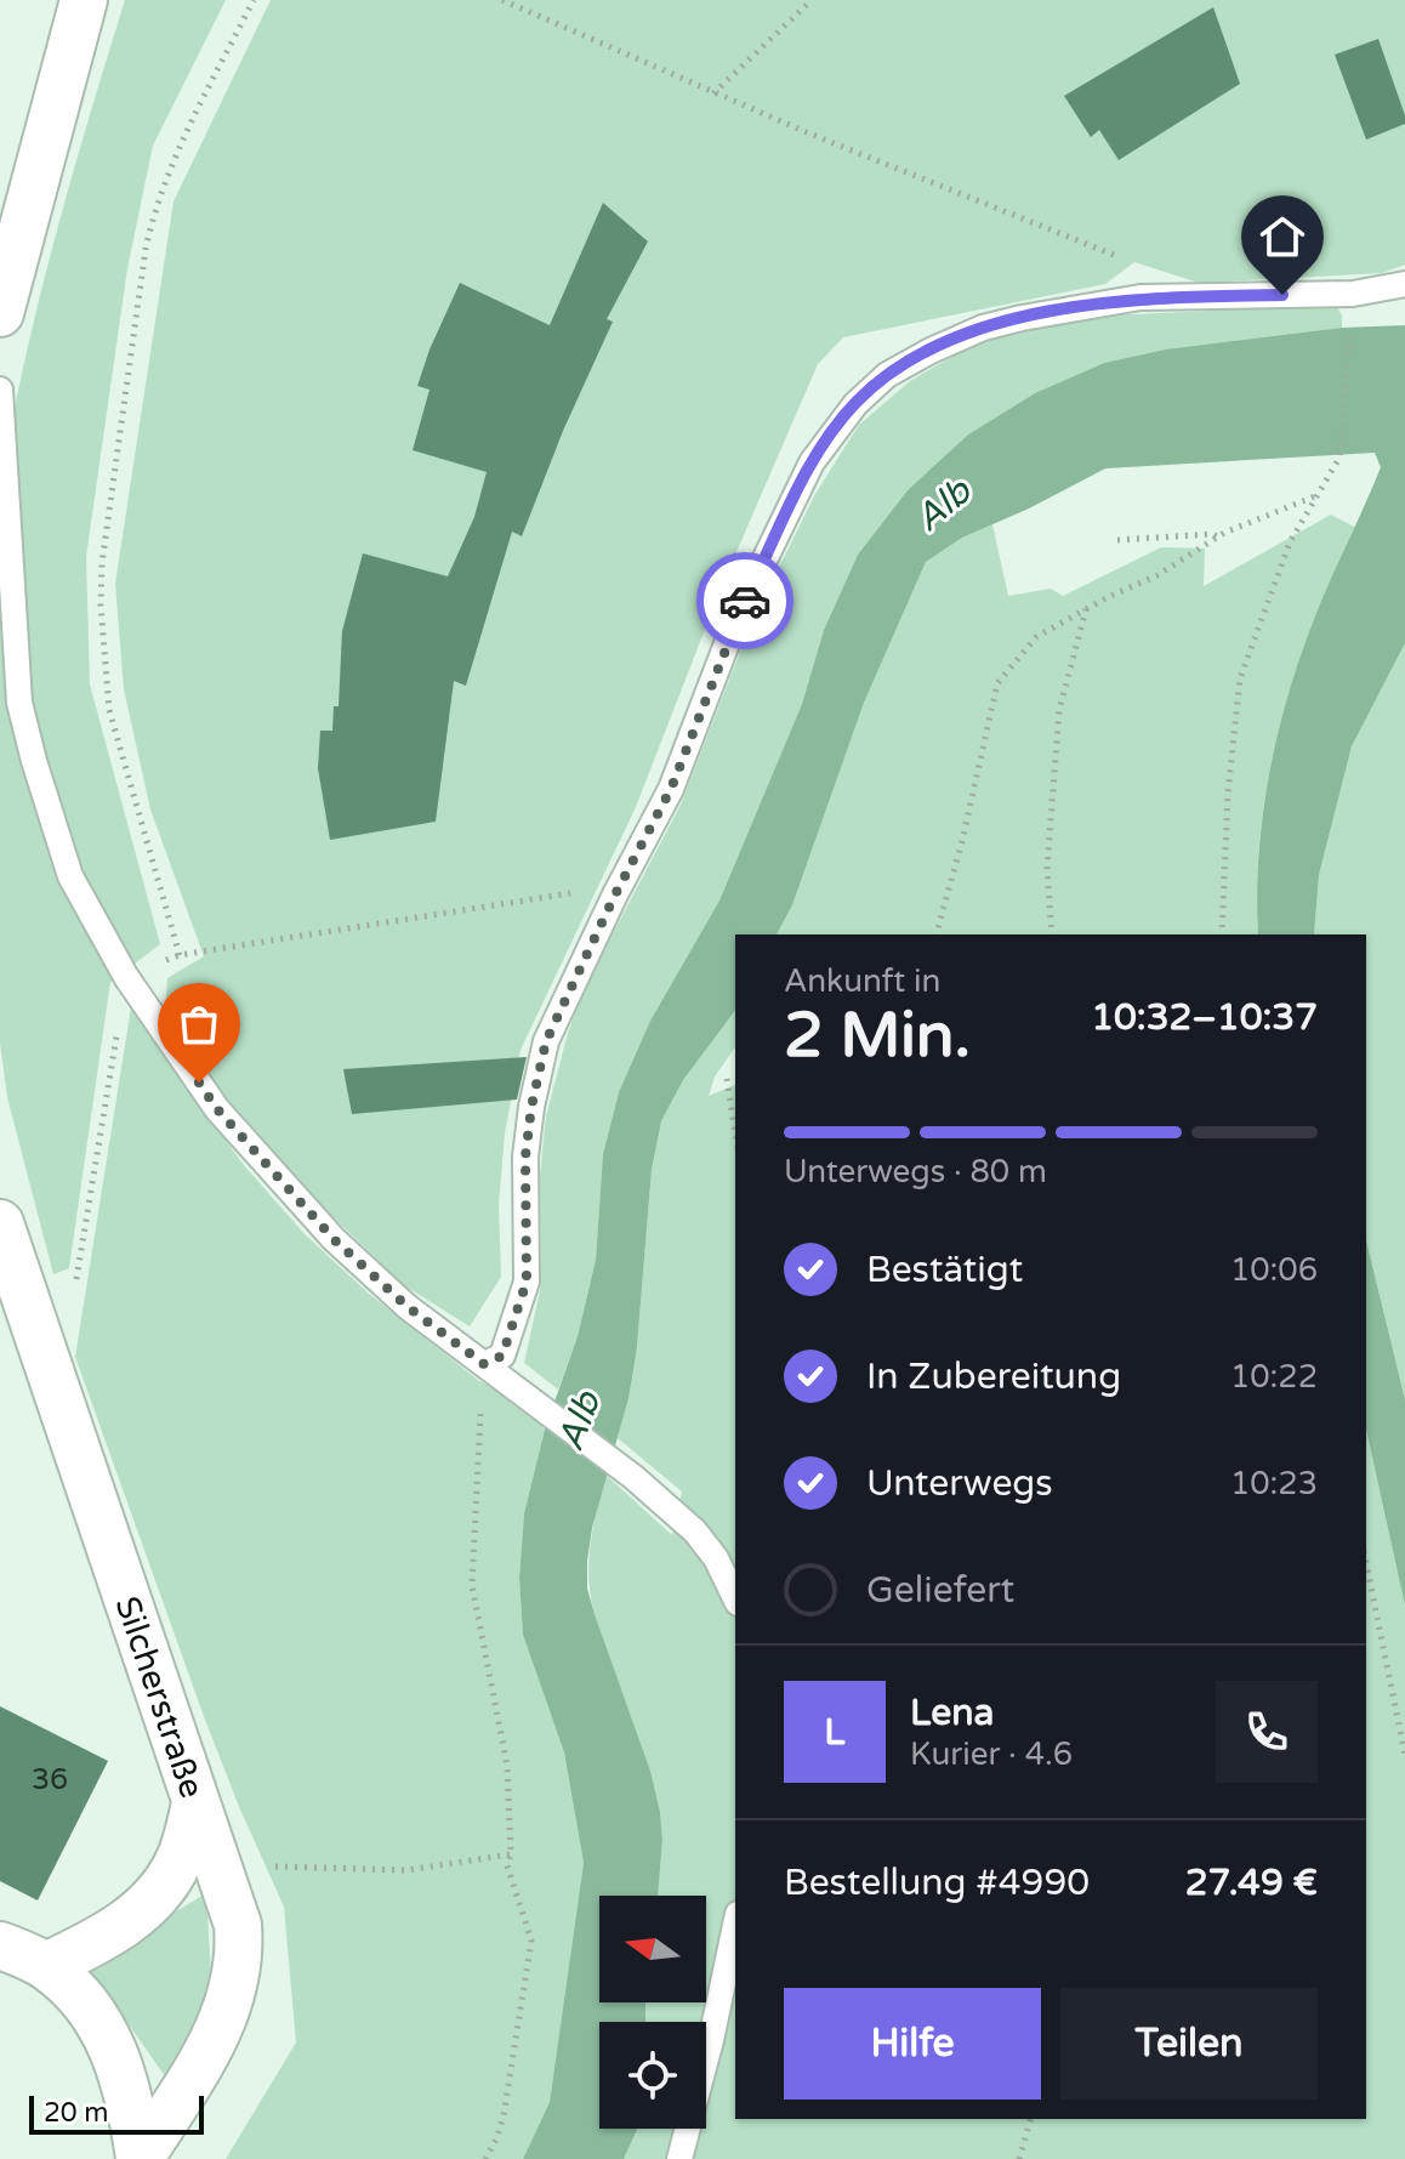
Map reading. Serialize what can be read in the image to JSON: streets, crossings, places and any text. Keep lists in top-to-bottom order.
{
  "streets": {
    "street": ["Silcherstraße"]
  },
  "water": ["Alb"],
  "house_numbers": ["36"],
  "scale_bar": "20 m",
  "north": "left",
  "page": {
    "heading": ["2 Min.", "Ankunft in", "10:32–10:37"],
    "panel": [
      "Lena",
      "Kurier · 4.6",
      "Bestellung #4990",
      "27.49 €"
    ],
    "bar": "Unterwegs · 80 m",
    "list": [
      ["Bestätigt", "10:06"],
      ["In Zubereitung", "10:22"],
      ["Unterwegs", "10:23"],
      "Geliefert"
    ],
    "round": "L",
    "buttons": ["Hilfe", "Teilen"],
    "scale": "20 m"
  }
}
